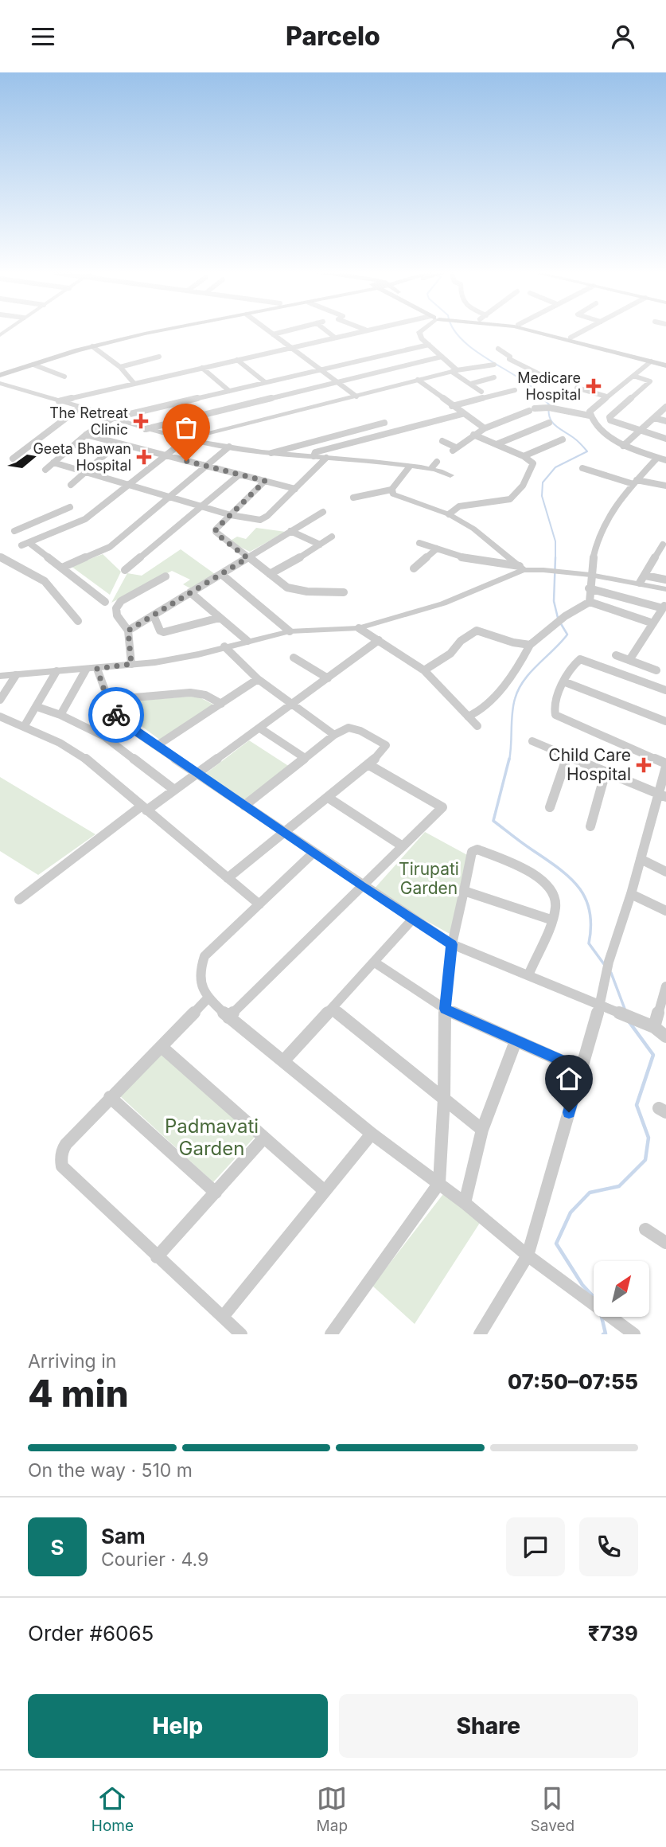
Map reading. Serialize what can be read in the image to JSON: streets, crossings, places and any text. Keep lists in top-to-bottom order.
{
  "parks": ["Tirupati Garden", "Padmavati Garden"],
  "places": {
    "health": [
      "Medicare Hospital",
      "The Retreat Clinic",
      "Geeta Bhawan Hospital",
      "Child Care Hospital"
    ]
  },
  "north": "top right",
  "page": {
    "header": "Parcelo",
    "heading": ["4 min", "Arriving in", "07:50–07:55"],
    "panel": [
      "Sam",
      "Courier · 4.9",
      "Order #6065",
      "₹739"
    ],
    "bar": "On the way · 510 m",
    "round": "S",
    "buttons": ["Help", "Share"],
    "tabs": ["Home", "Map", "Saved"]
  }
}
